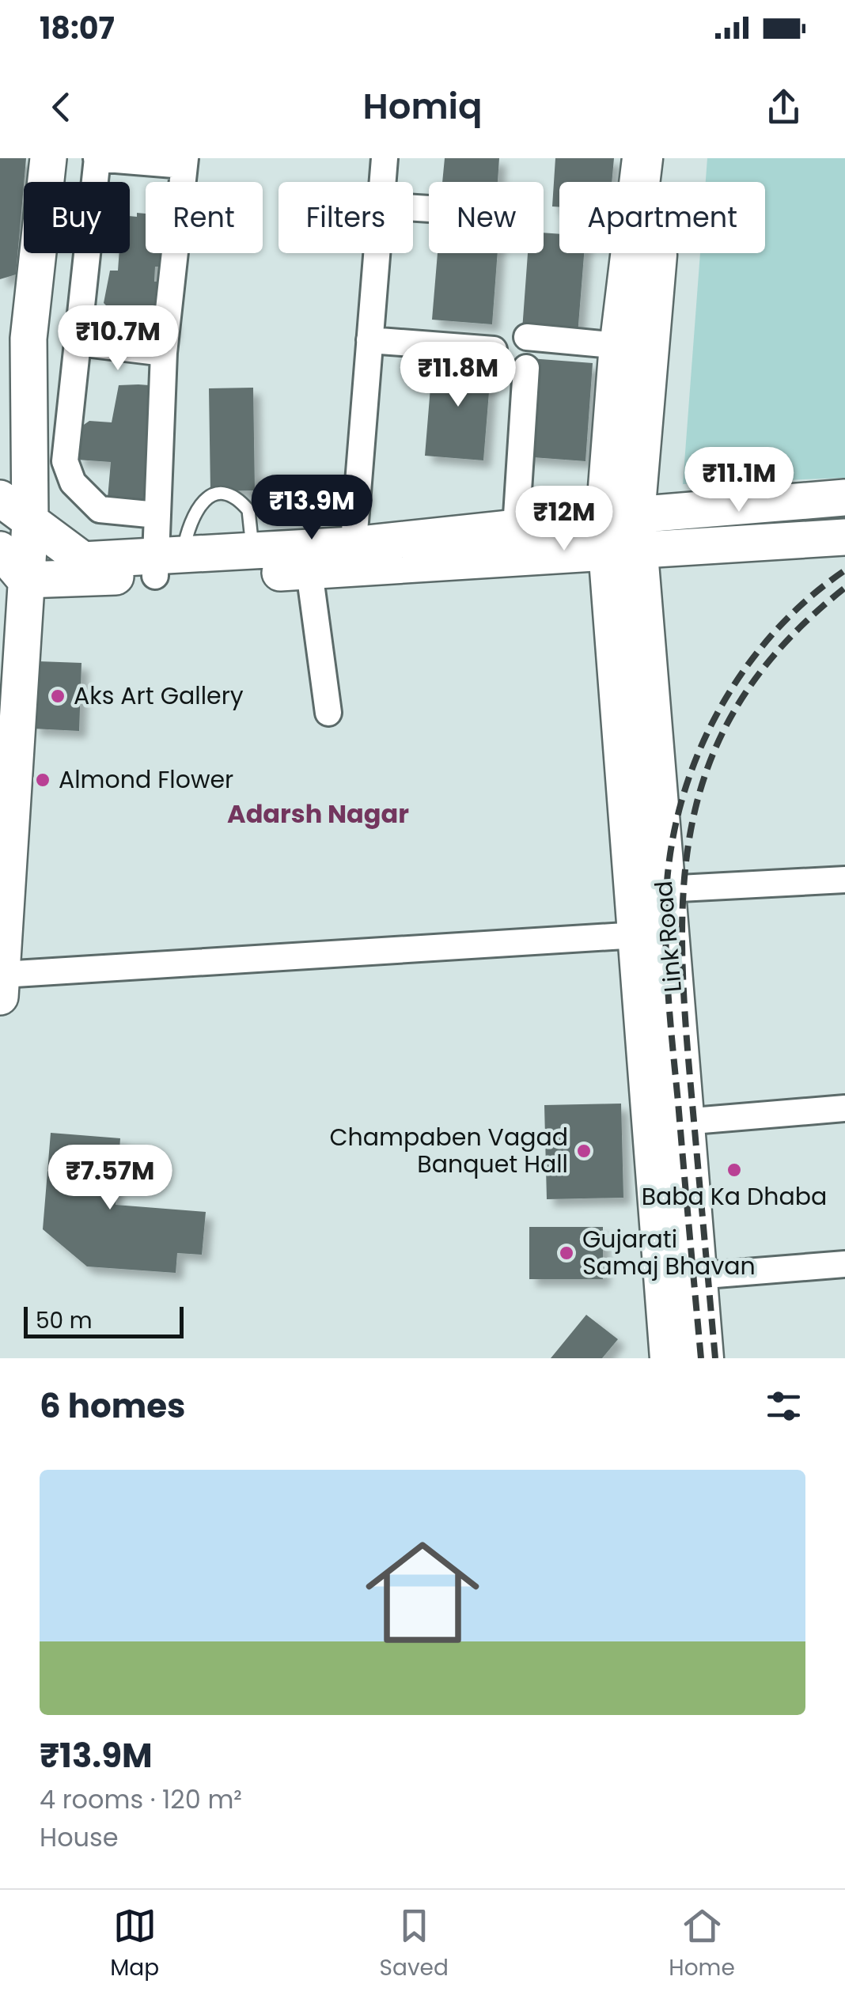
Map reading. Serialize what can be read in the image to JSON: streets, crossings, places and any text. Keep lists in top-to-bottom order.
{
  "streets": {
    "main road": ["Link Road"]
  },
  "districts": ["Adarsh Nagar"],
  "places": [
    "Aks Art Gallery",
    "Almond Flower",
    "Champaben Vagad Banquet Hall",
    "Baba Ka Dhaba",
    "Gujarati Samaj Bhavan"
  ],
  "scale_bar": "50 m",
  "page": {
    "status": "18:07",
    "header": "Homiq",
    "chip": [
      "Buy",
      "Rent",
      "Filters",
      "New",
      "Apartment"
    ],
    "price": [
      "₹10.7M",
      "₹11.8M",
      "₹11.1M",
      "₹13.9M",
      "₹12M",
      "₹7.57M"
    ],
    "scale": "50 m",
    "heading": "6 homes",
    "list": [
      {
        "name": "₹13.9M",
        "note": "4 rooms · 120 m² · House"
      }
    ],
    "tabs": ["Map", "Saved", "Home"]
  }
}
